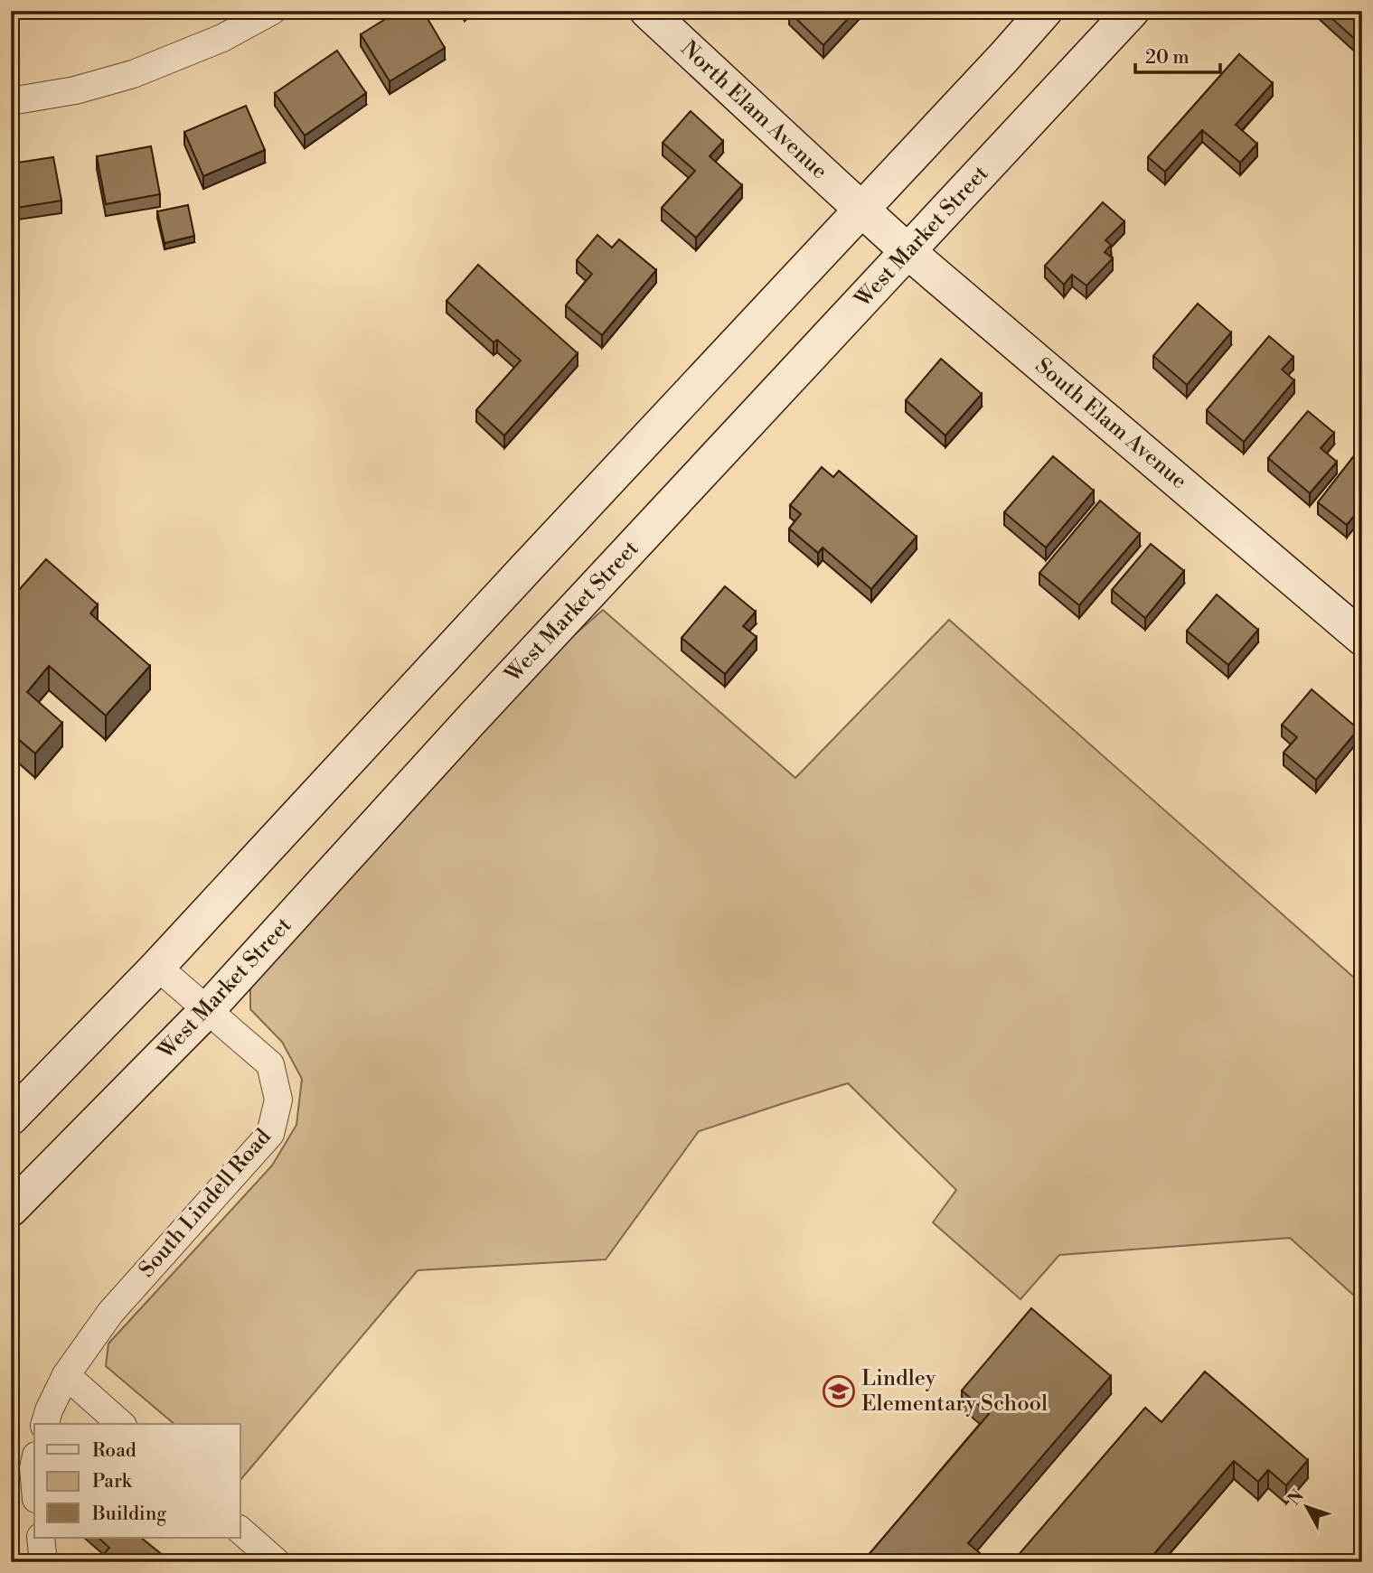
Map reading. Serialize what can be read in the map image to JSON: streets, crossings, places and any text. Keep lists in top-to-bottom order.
{
  "streets": {
    "main road": ["North Elam Avenue", "West Market Street", "South Elam Avenue"],
    "street": ["South Lindell Road"]
  },
  "crossings": [
    ["North Elam Avenue", "South Elam Avenue"],
    ["West Market Street", "South Elam Avenue"],
    ["West Market Street", "South Lindell Road"]
  ],
  "places": {
    "school or university": ["Lindley Elementary School"]
  },
  "legend": ["Road", "Park", "Building"],
  "scale_bar": "20 m",
  "north": "top left"
}
